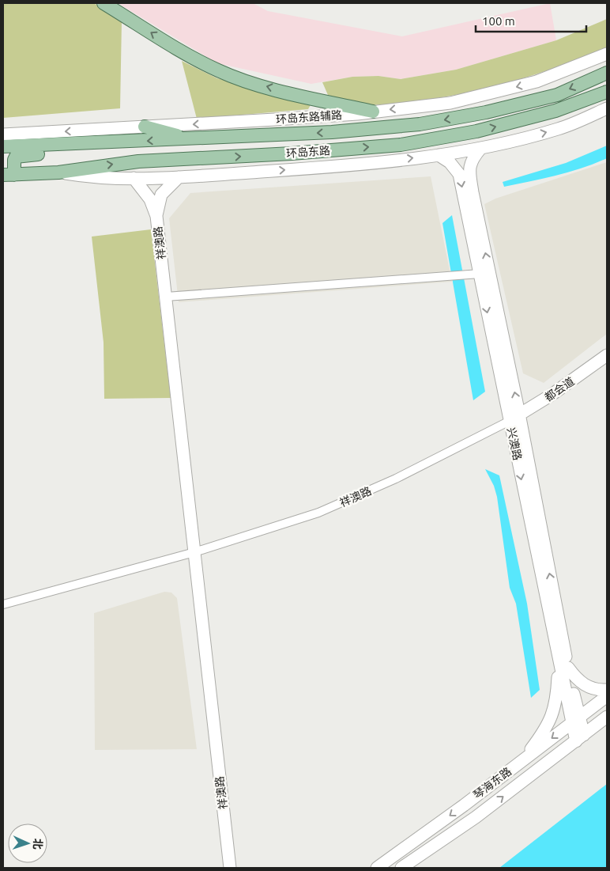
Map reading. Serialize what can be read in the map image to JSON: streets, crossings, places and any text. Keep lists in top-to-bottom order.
{
  "streets": {
    "main road": ["环岛东路"],
    "street": [
      "环岛东路辅路",
      "祥澳路",
      "都会道",
      "兴澳路",
      "琴海东路"
    ]
  },
  "crossings": [
    ["祥澳路", "都会道"],
    ["祥澳路", "兴澳路"],
    ["都会道", "兴澳路"],
    ["兴澳路", "琴海东路"]
  ],
  "scale_bar": "100 m",
  "north": "right"
}
